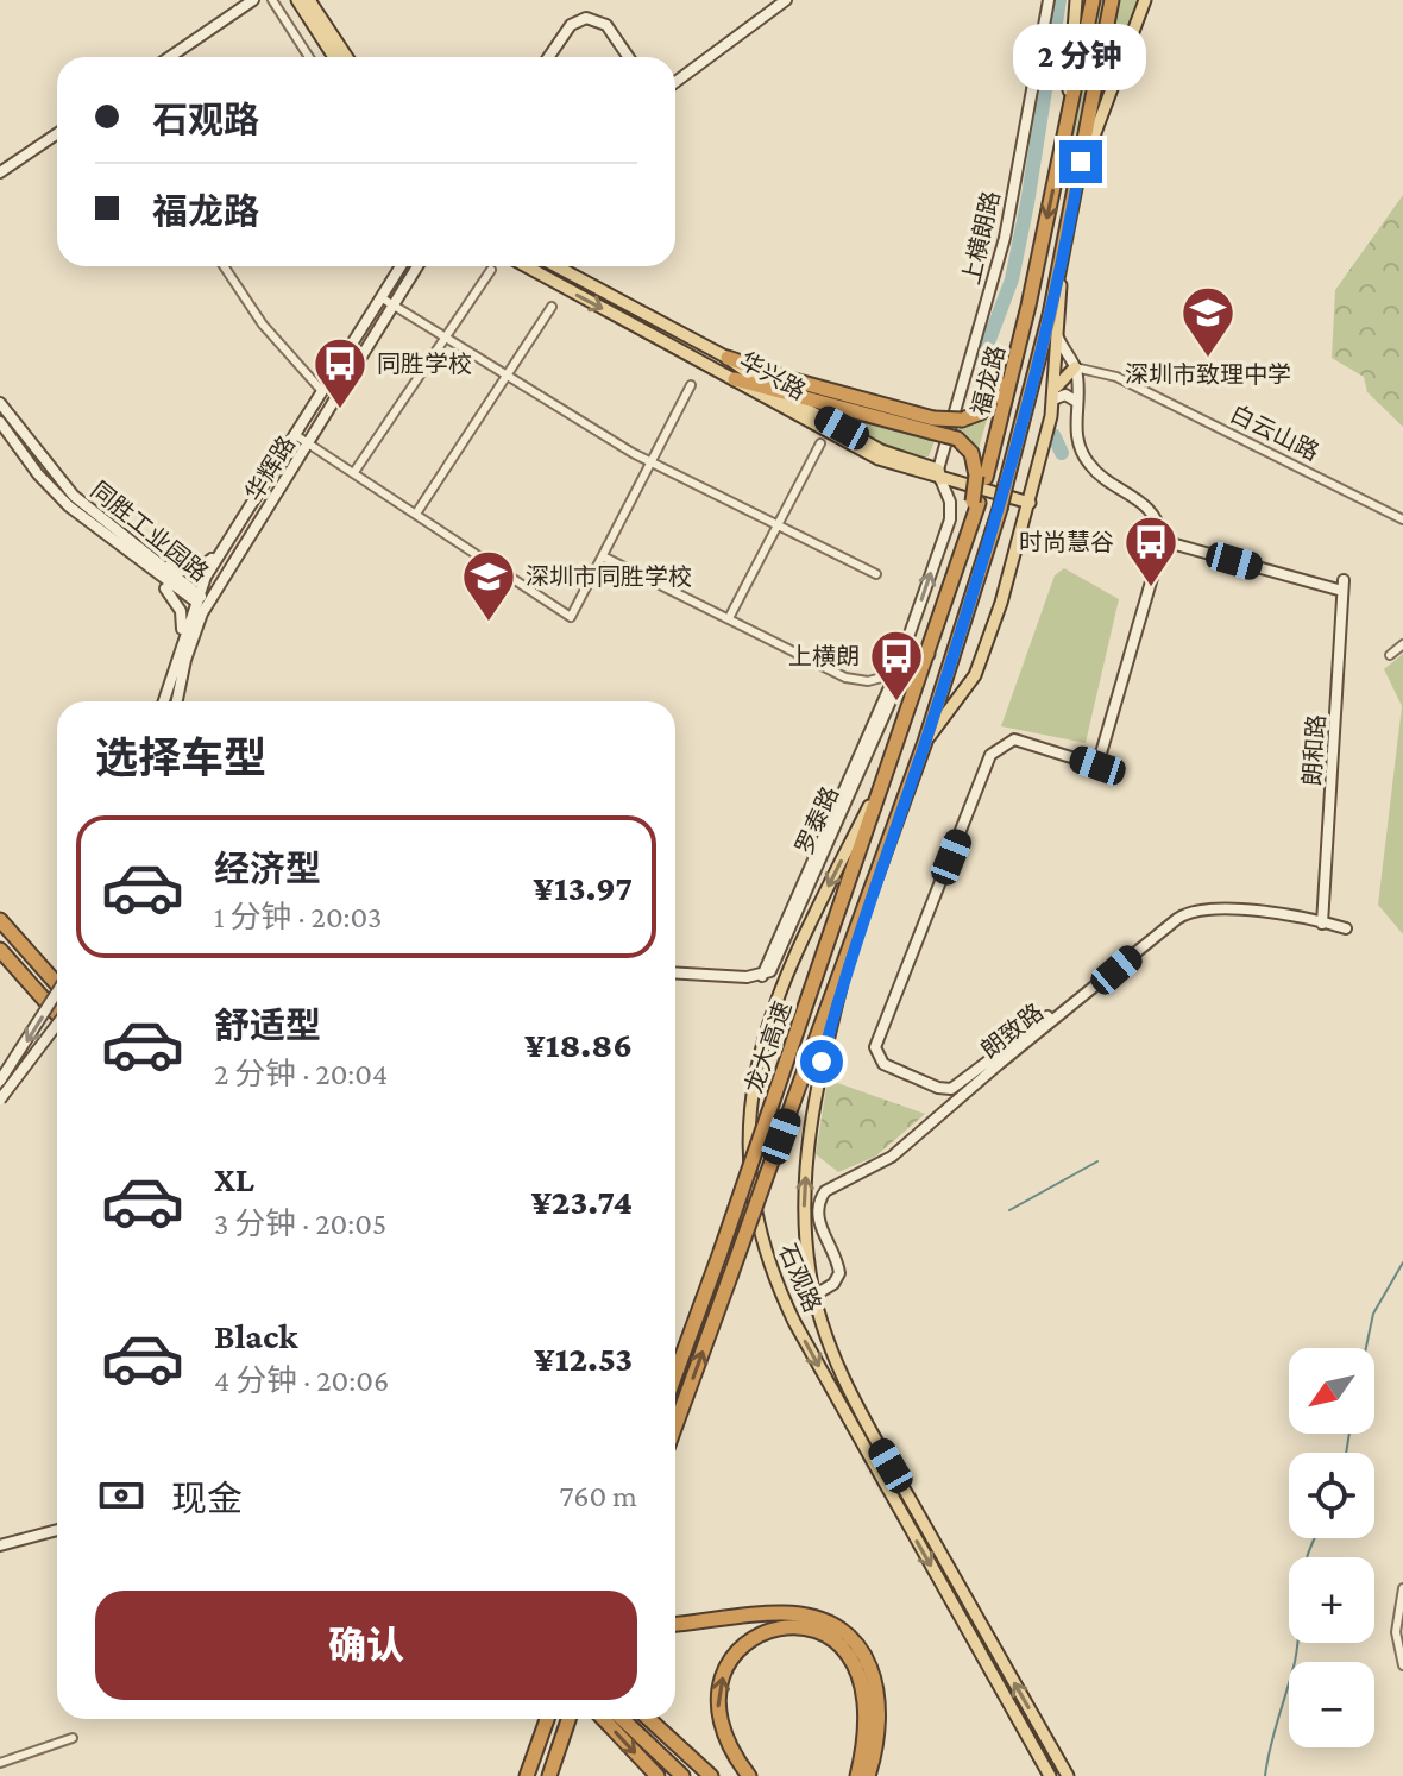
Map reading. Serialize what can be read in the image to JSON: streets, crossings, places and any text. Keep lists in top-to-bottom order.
{
  "streets": {
    "highway": ["福龙路", "龙大高速"],
    "main road": ["华兴路", "石观路"],
    "street": [
      "上横朗路",
      "白云山路",
      "华辉路",
      "同胜工业园路",
      "朗和路",
      "罗泰路",
      "朗致路"
    ]
  },
  "crossings": [
    ["上横朗路", "华兴路"],
    ["上横朗路", "罗泰路"],
    ["华兴路", "罗泰路"],
    ["福龙路", "龙大高速"],
    ["福龙路", "石观路"],
    ["华辉路", "同胜工业园路"],
    ["朗和路", "朗致路"],
    ["朗致路", "石观路"],
    ["龙大高速", "石观路"]
  ],
  "places": {
    "school or university": ["深圳市致理中学", "深圳市同胜学校"],
    "bus stop": ["同胜学校", "时尚慧谷", "上横朗"]
  },
  "north": "bottom left",
  "page": {
    "bubble": "2 分钟",
    "banner": ["石观路", "福龙路"],
    "heading": "选择车型",
    "list": [
      {
        "name": "经济型",
        "note": "1 分钟 · 20:03",
        "value": "¥13.97"
      },
      {
        "name": "舒适型",
        "note": "2 分钟 · 20:04",
        "value": "¥18.86"
      },
      {
        "name": "XL",
        "note": "3 分钟 · 20:05",
        "value": "¥23.74"
      },
      {
        "name": "Black",
        "note": "4 分钟 · 20:06",
        "value": "¥12.53"
      }
    ],
    "map_buttons": ["+", "−"],
    "pay": ["现金", "760 m"],
    "buttons": "确认"
  }
}
